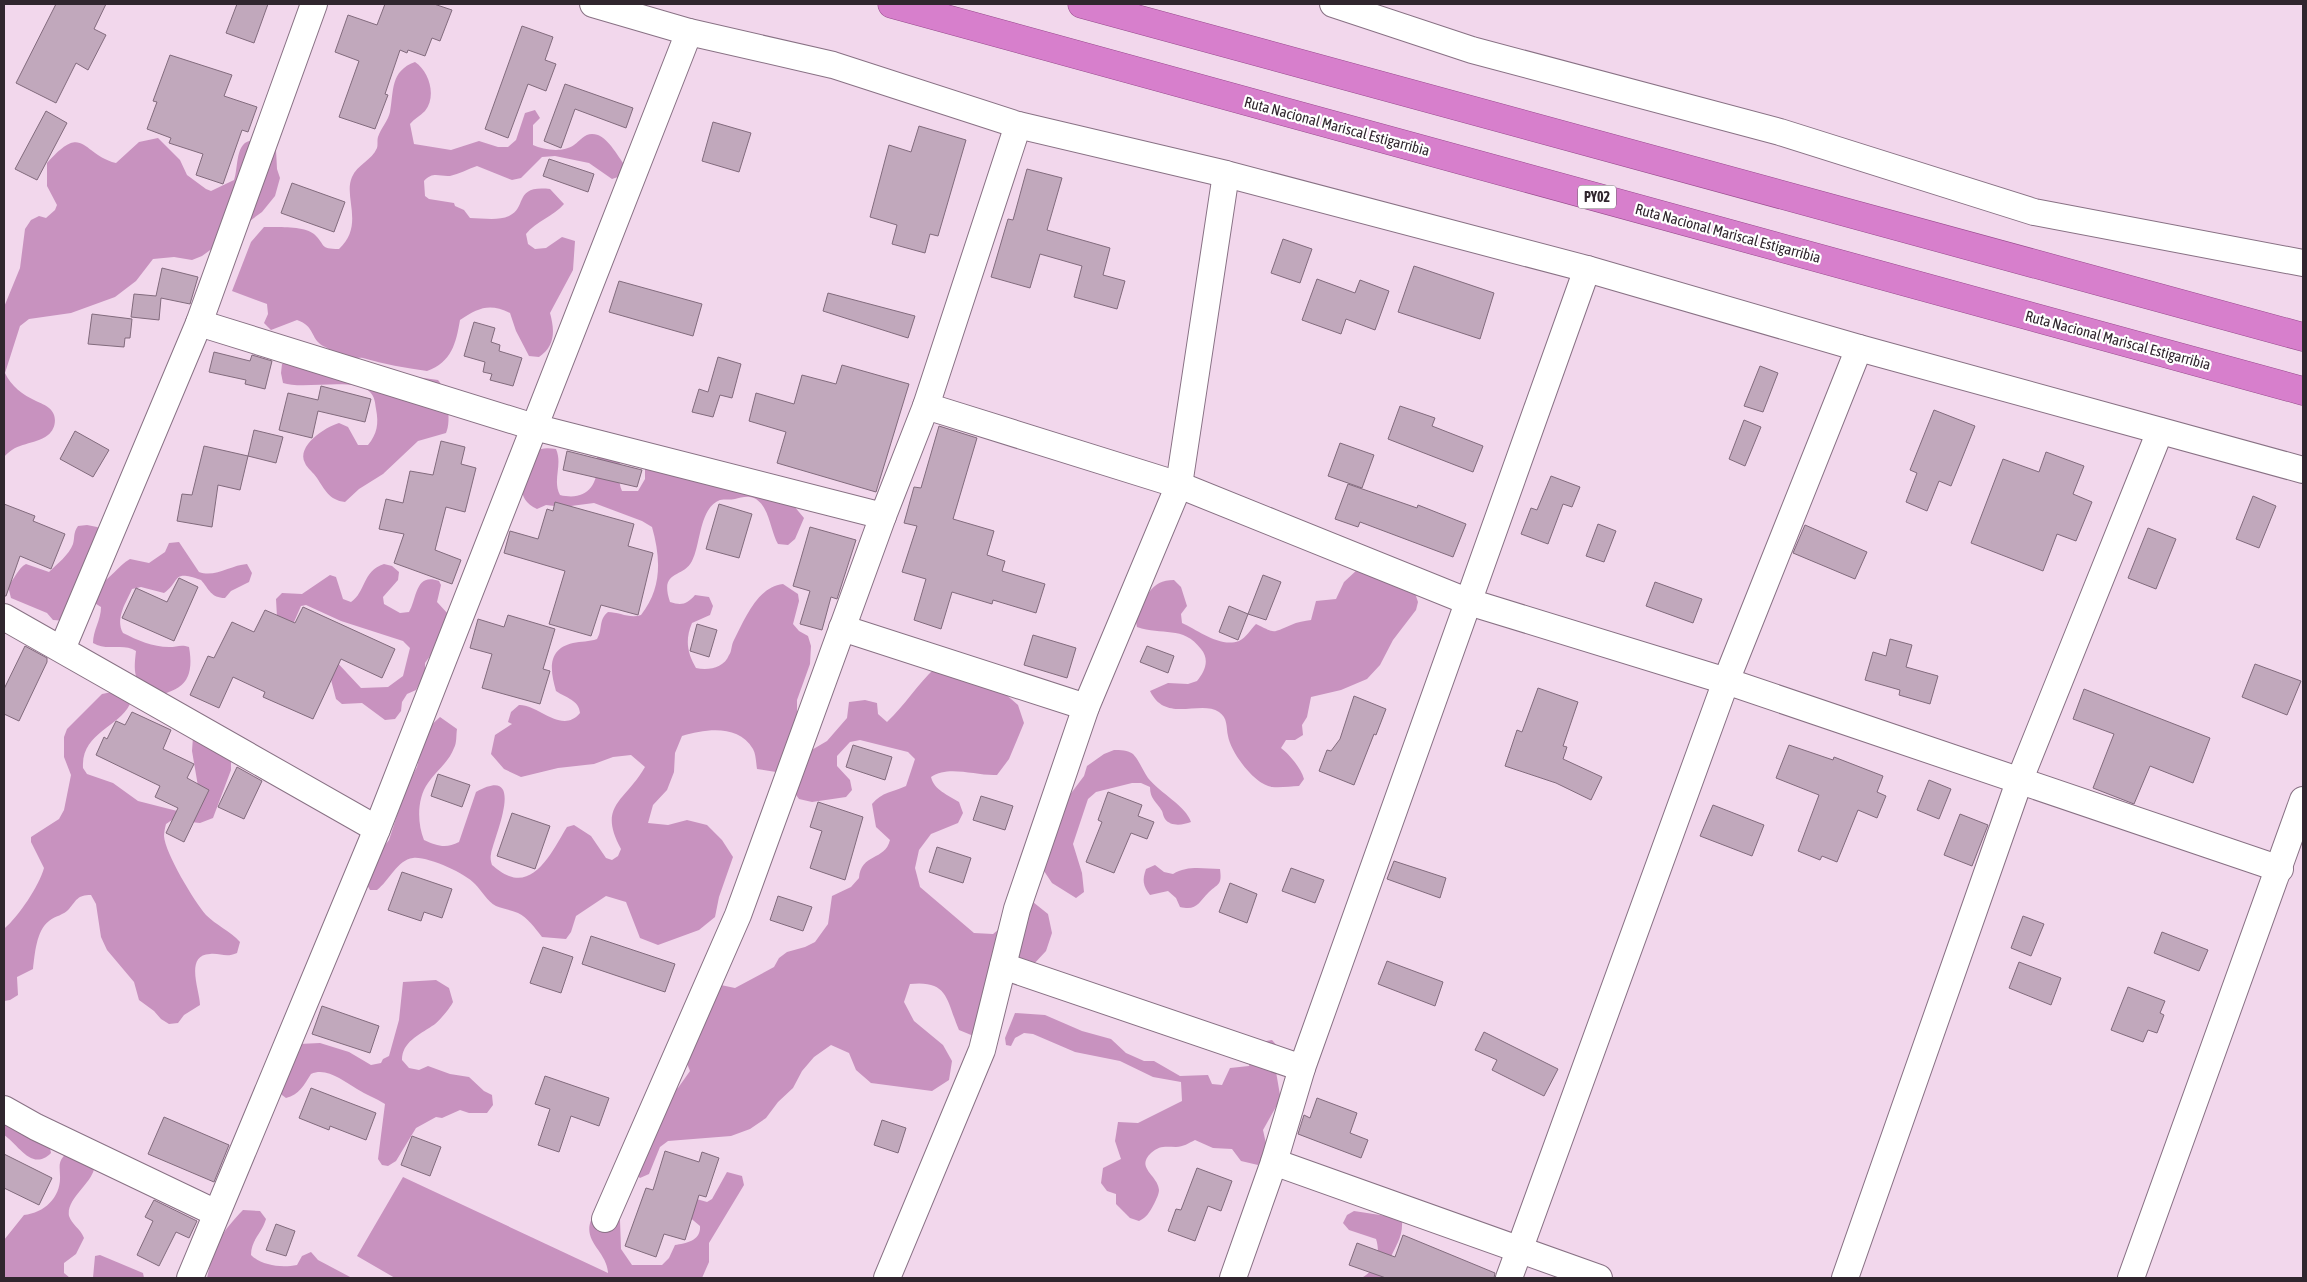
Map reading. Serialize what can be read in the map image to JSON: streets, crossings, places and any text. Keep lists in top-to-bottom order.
{
  "streets": {
    "highway": ["Ruta Nacional Mariscal Estigarribia", "PY02"]
  }
}
